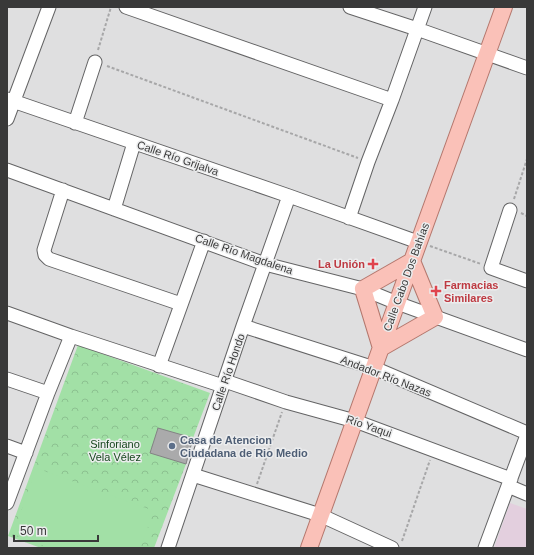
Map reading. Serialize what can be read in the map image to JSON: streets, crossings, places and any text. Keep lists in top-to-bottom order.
{
  "streets": {
    "main road": ["Calle Cabo Dos Bahías"],
    "street": [
      "Calle Río Grijalva",
      "Calle Río Magdalena",
      "Calle Río Hondo",
      "Andador Río Nazas",
      "Río Yaqui"
    ]
  },
  "crossings": [
    ["Calle Río Grijalva", "Calle Cabo Dos Bahías"],
    ["Calle Río Grijalva", "Calle Río Hondo"],
    ["Calle Río Magdalena", "Calle Cabo Dos Bahías"],
    ["Calle Río Magdalena", "Calle Río Hondo"],
    ["Calle Cabo Dos Bahías", "Andador Río Nazas"],
    ["Calle Cabo Dos Bahías", "Río Yaqui"],
    ["Calle Río Hondo", "Andador Río Nazas"],
    ["Calle Río Hondo", "Río Yaqui"]
  ],
  "parks": ["Sinforiano Vela Vélez"],
  "places": {
    "health": ["La Unión", "Farmacias Similares"],
    "other": ["Casa de Atencion Ciudadana de Rio Medio"]
  },
  "scale_bar": "50 m"
}
